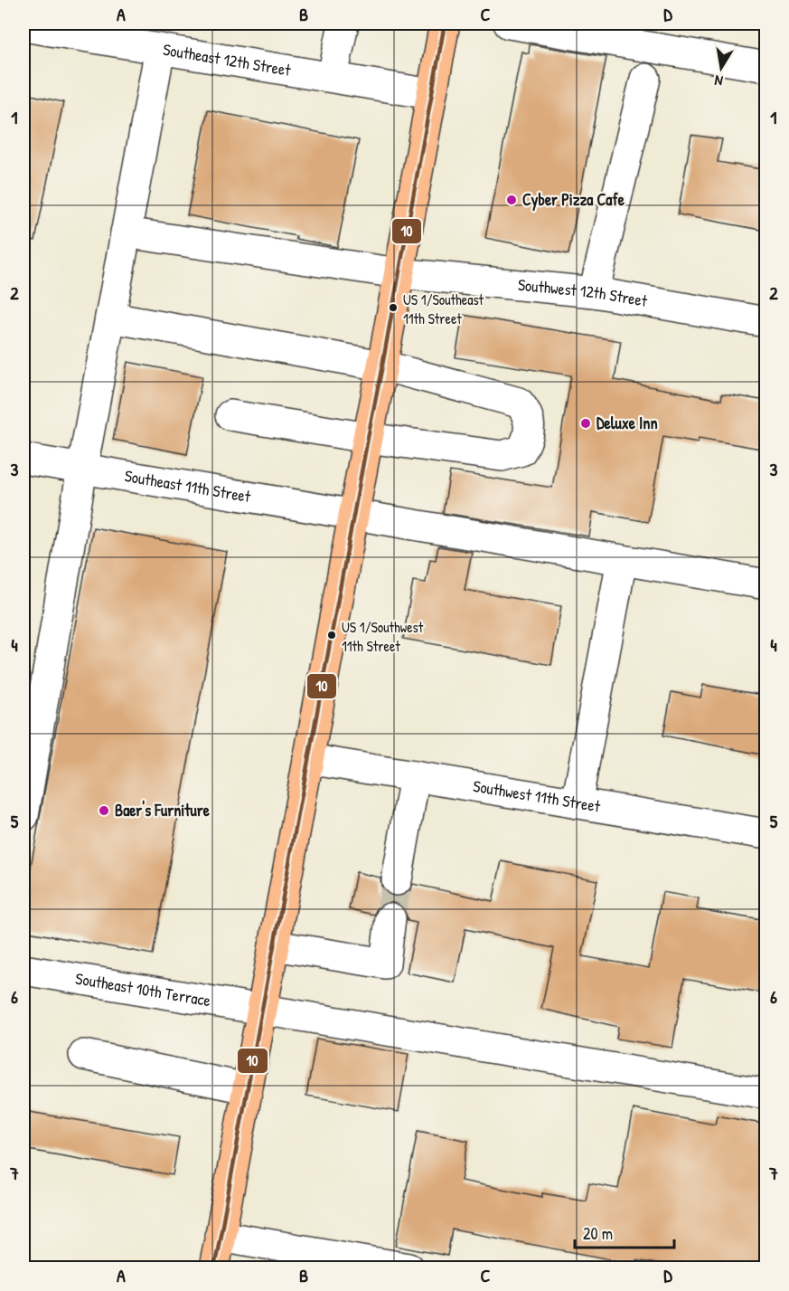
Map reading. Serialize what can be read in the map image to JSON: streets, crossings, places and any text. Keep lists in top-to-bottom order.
{
  "streets": {
    "street": [
      "Southeast 12th Street",
      "Southwest 12th Street",
      "Southeast 11th Street",
      "Southwest 11th Street",
      "Southeast 10th Terrace"
    ]
  },
  "places": [
    "Cyber Pizza Cafe",
    "US 1/Southeast 11th Street",
    "Deluxe Inn",
    "US 1/Southwest 11th Street",
    "Baer's Furniture"
  ],
  "lines": ["transit line 10"],
  "scale_bar": "20 m",
  "north": "bottom",
  "grid": {
    "columns": [
      "A",
      "B",
      "C",
      "D"
    ],
    "rows": [
      "1",
      "2",
      "3",
      "4",
      "5",
      "6",
      "7"
    ]
  }
}
